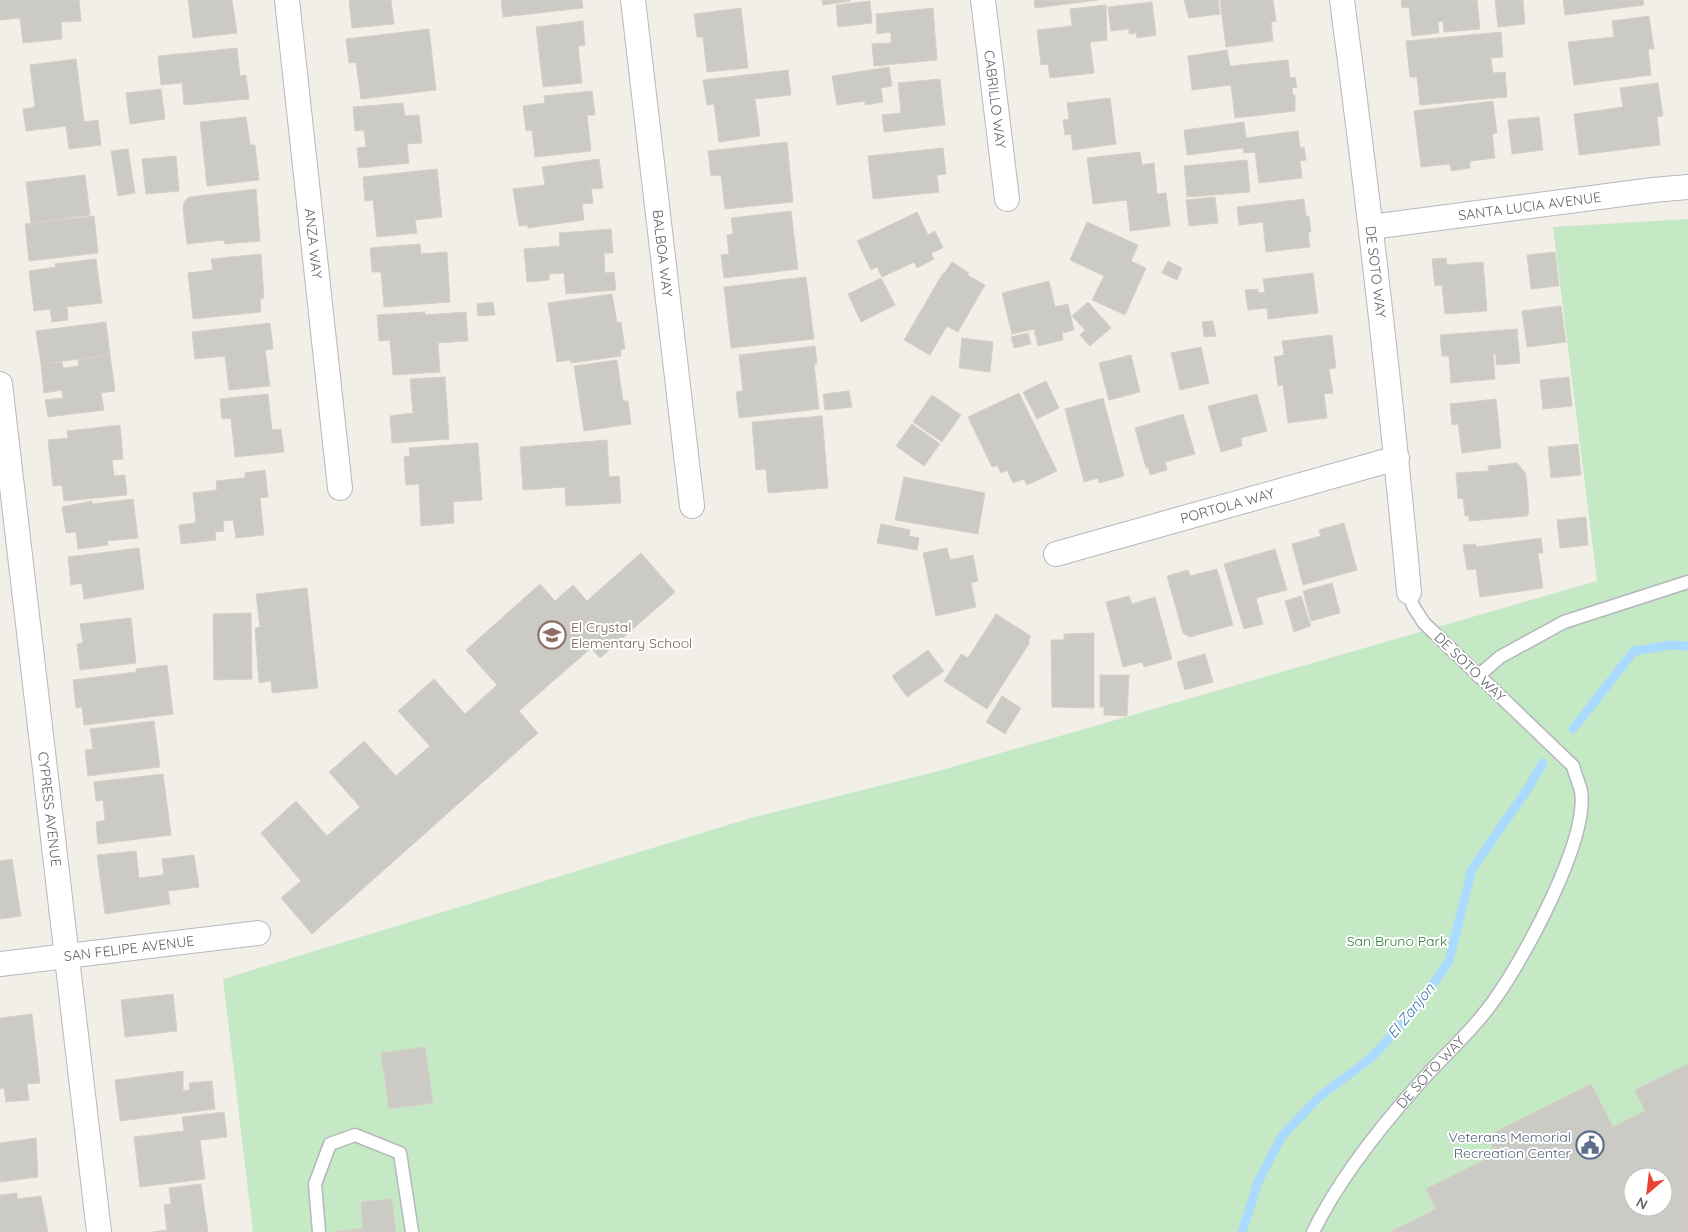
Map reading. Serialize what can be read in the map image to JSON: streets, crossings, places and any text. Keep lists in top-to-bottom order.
{
  "streets": {
    "street": [
      "CABRILLO WAY",
      "SANTA LUCIA AVENUE",
      "ANZA WAY",
      "BALBOA WAY",
      "DE SOTO WAY",
      "PORTOLA WAY",
      "CYPRESS AVENUE",
      "SAN FELIPE AVENUE"
    ]
  },
  "crossings": [
    ["SANTA LUCIA AVENUE", "DE SOTO WAY"],
    ["DE SOTO WAY", "PORTOLA WAY"],
    ["CYPRESS AVENUE", "SAN FELIPE AVENUE"]
  ],
  "water": ["El Zanjon"],
  "parks": ["San Bruno Park"],
  "places": {
    "school or university": ["El Crystal Elementary School"],
    "public building": ["Veterans Memorial Recreation Center"]
  },
  "north": "bottom left"
}
